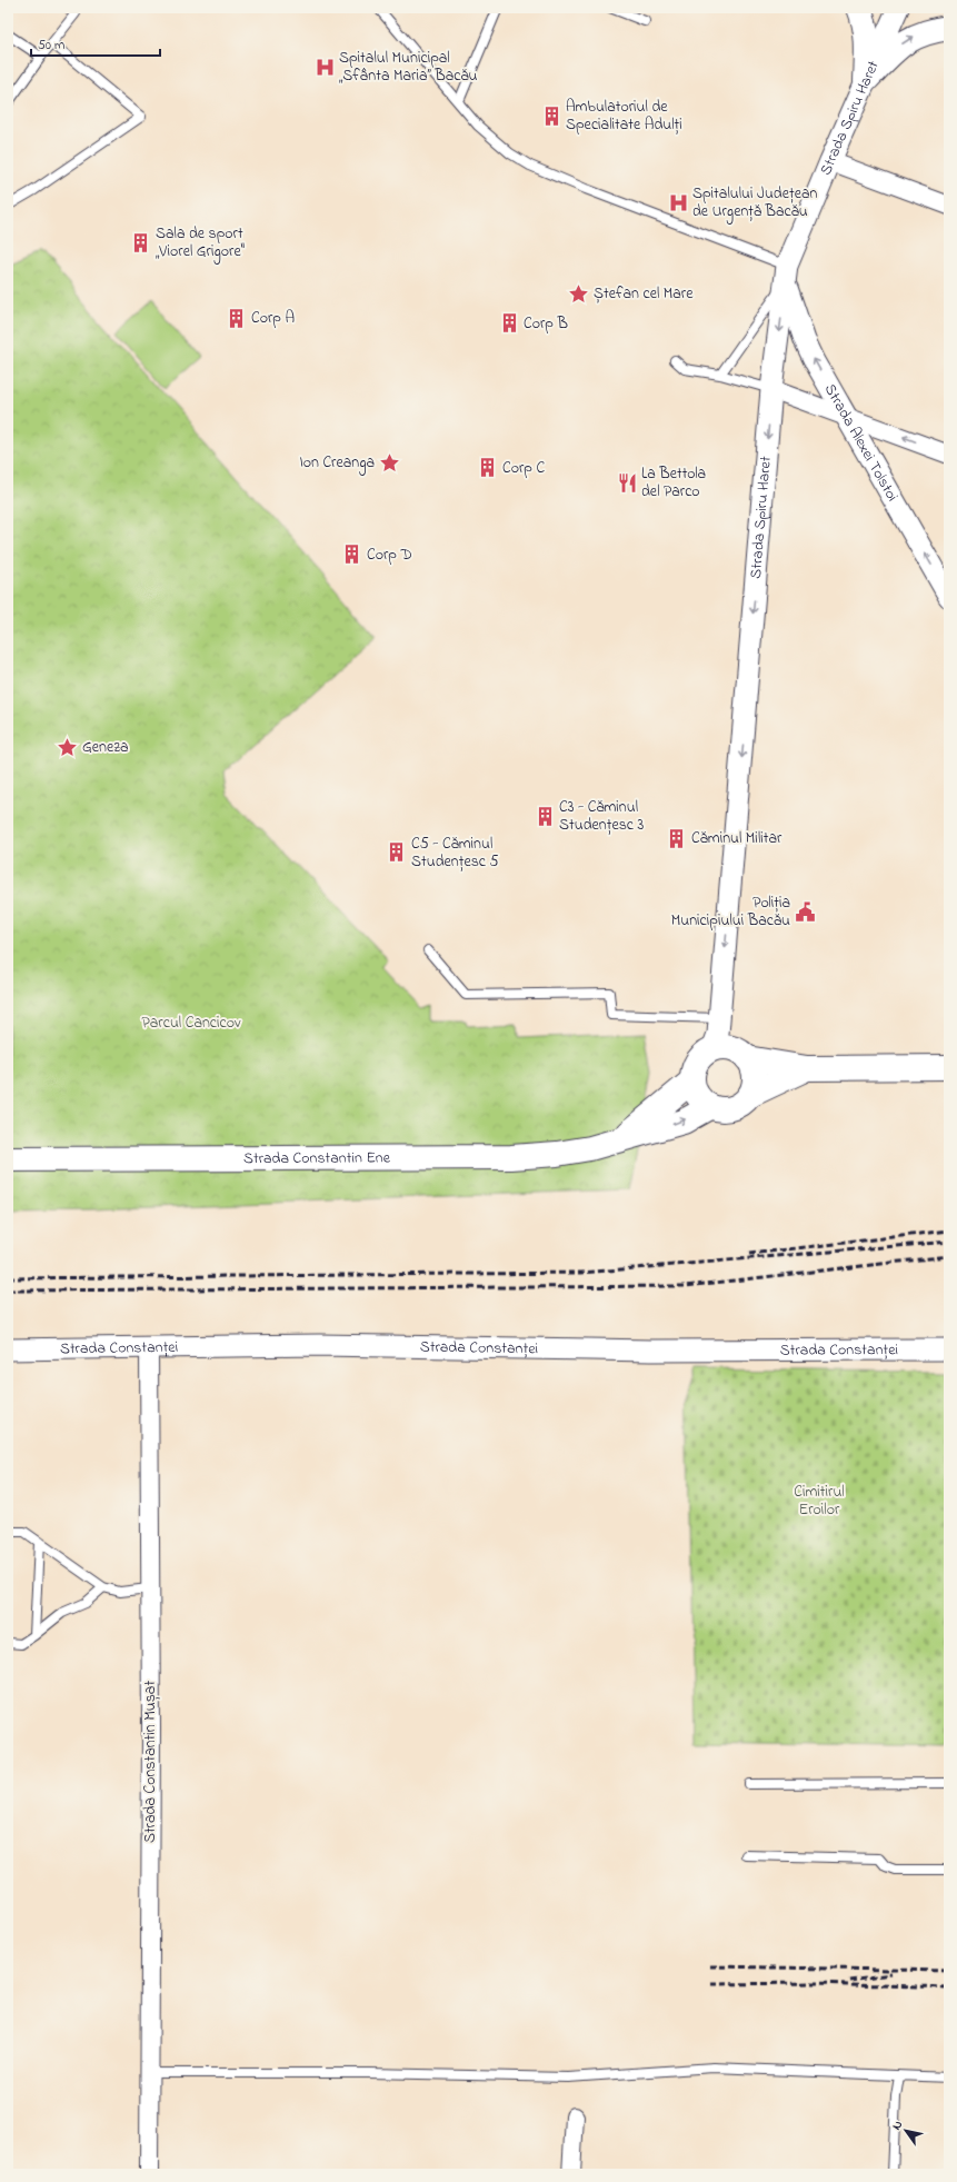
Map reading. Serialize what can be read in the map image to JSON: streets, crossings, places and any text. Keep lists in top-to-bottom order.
{
  "streets": {
    "main road": ["Strada Constantin Ene"],
    "street": [
      "Strada Spiru Haret",
      "Strada Alexei Tolstoi",
      "Strada Constanței",
      "Strada Constantin Mușat"
    ]
  },
  "crossings": [
    ["Strada Spiru Haret", "Strada Alexei Tolstoi"],
    ["Strada Spiru Haret", "Strada Constantin Ene"],
    ["Strada Constanței", "Strada Constantin Mușat"]
  ],
  "one_way": ["Strada Spiru Haret", "Strada Alexei Tolstoi"],
  "parks": ["Parcul Cancicov", "Cimitirul Eroilor"],
  "places": {
    "hospital": ["Spitalul Municipal „Sfânta Maria” Bacău", "Spitalului Județean de Urgență Bacău"],
    "building": [
      "Ambulatoriul de Specialitate Adulți",
      "Sala de sport „Viorel Grigore\"",
      "Corp A",
      "Corp B",
      "Corp C",
      "Corp D",
      "C3 - Căminul Studențesc 3",
      "Căminul Militar",
      "C5 - Căminul Studențesc 5"
    ],
    "place": ["Ștefan cel Mare", "Ion Creanga", "Geneza"],
    "restaurant": ["La Bettola del Parco"],
    "public building": ["Poliția Municipiului Bacău"]
  },
  "scale_bar": "50 m",
  "north": "top left"
}
